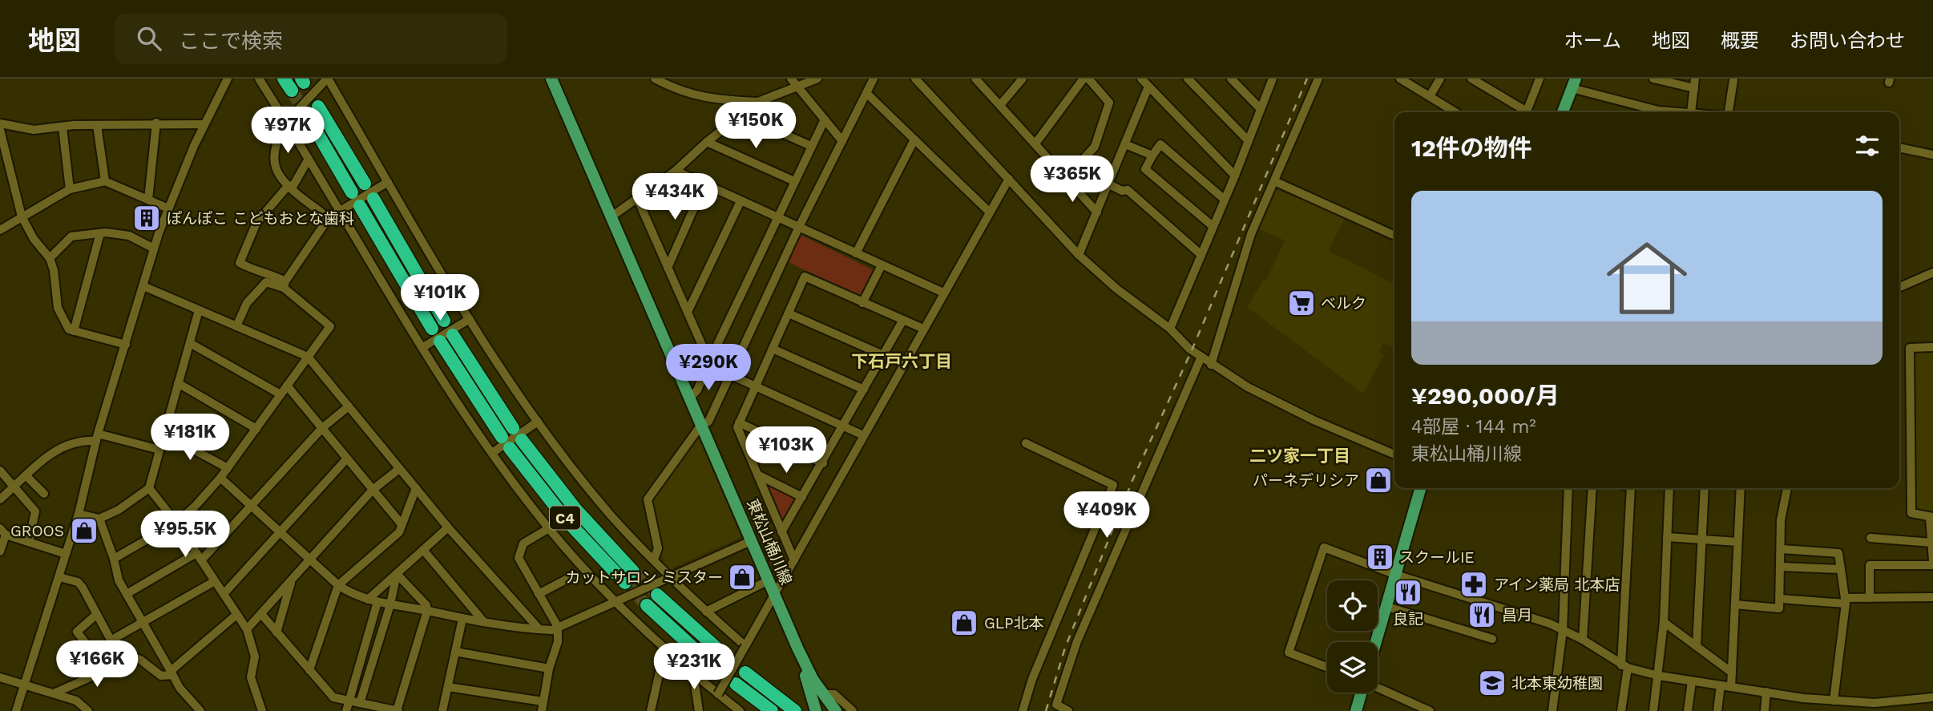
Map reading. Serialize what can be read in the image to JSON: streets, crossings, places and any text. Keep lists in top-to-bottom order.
{
  "streets": {
    "highway": ["C4"],
    "main road": ["東松山桶川線"]
  },
  "districts": ["下石戸六丁目", "二ツ家一丁目"],
  "places": {
    "building": ["ぽんぽこ こどもおとな歯科", "スクールIE"],
    "supermarket": ["ベルク"],
    "shop": [
      "パーネデリシア",
      "GROOS",
      "カットサロン ミスター",
      "GLP北本"
    ],
    "pharmacy": ["アイン薬局 北本店"],
    "restaurant": ["良記", "昌月"],
    "school or university": ["北本東幼稚園"]
  },
  "page": {
    "header": "地図",
    "search": "ここで検索",
    "nav": [
      "ホーム",
      "地図",
      "概要",
      "お問い合わせ"
    ],
    "price": [
      "¥150K",
      "¥97K",
      "¥365K",
      "¥434K",
      "¥101K",
      "¥290K",
      "¥181K",
      "¥103K",
      "¥409K",
      "¥95.5K",
      "¥166K",
      "¥231K"
    ],
    "heading": "12件の物件",
    "list": [
      {
        "name": "¥290,000/月",
        "note": "4部屋 · 144 m² · 東松山桶川線"
      }
    ]
  }
}
